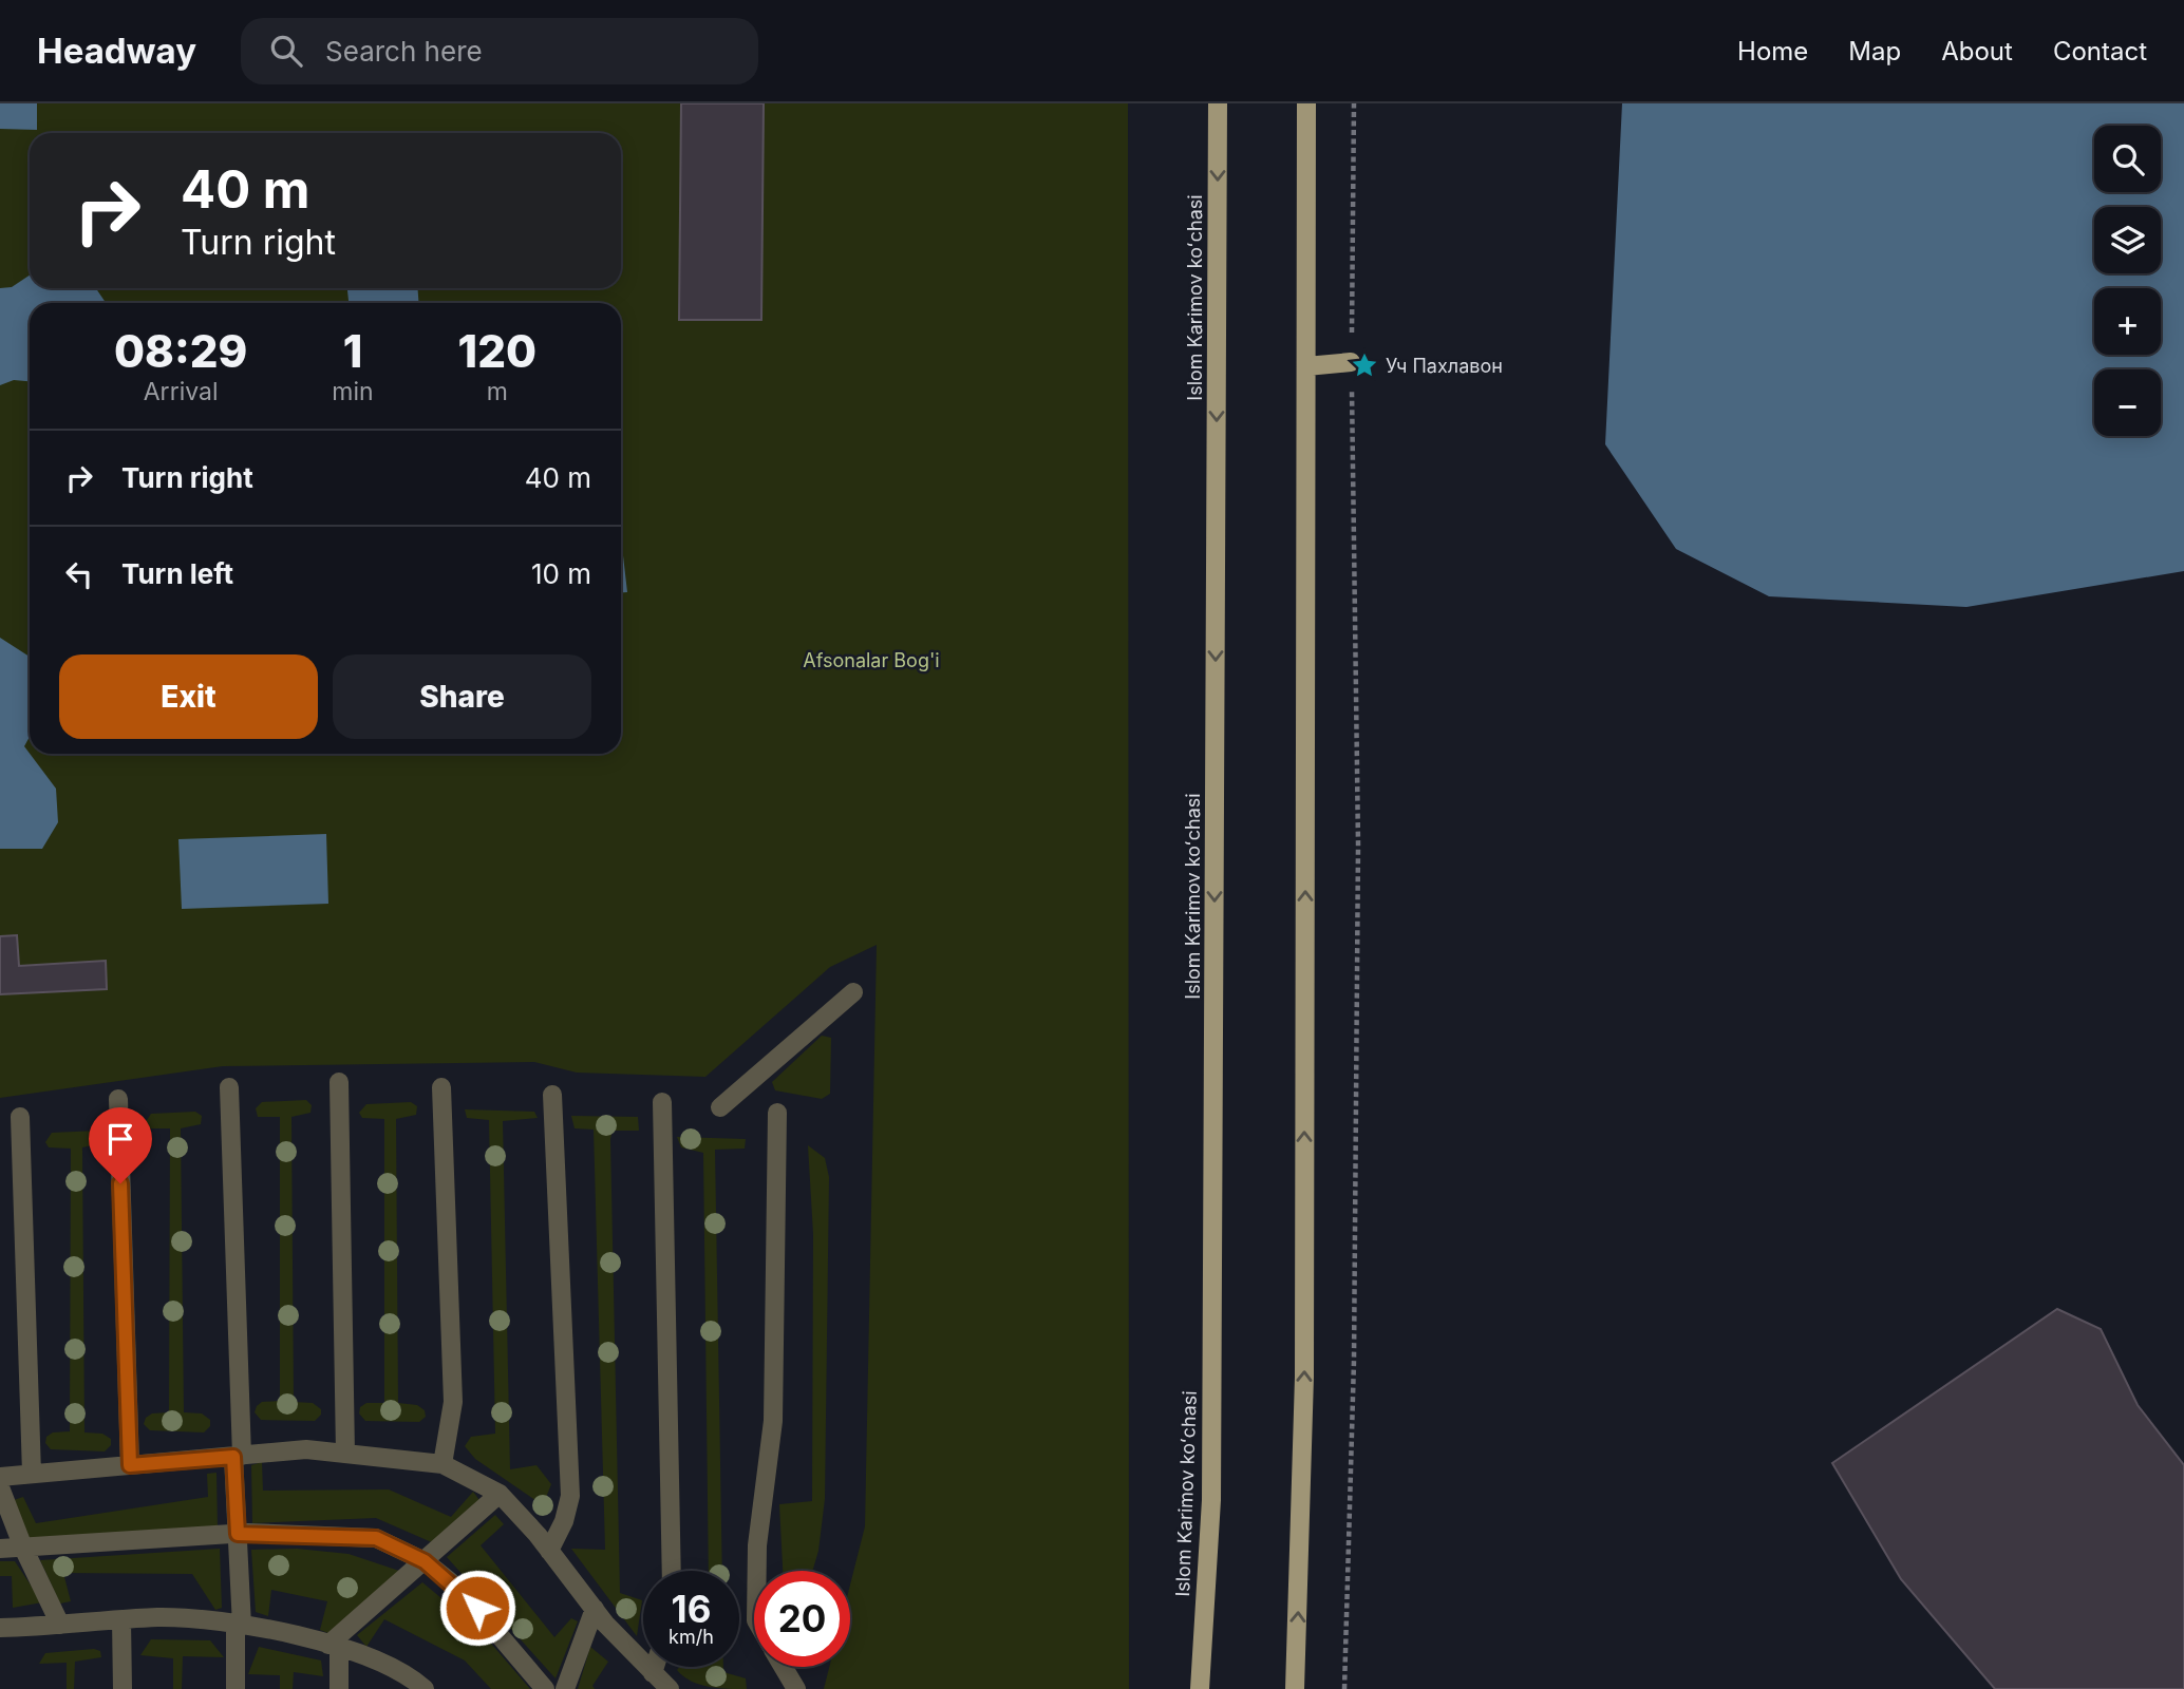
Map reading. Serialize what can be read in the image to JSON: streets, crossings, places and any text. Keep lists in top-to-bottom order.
{
  "streets": {
    "main road": ["Islom Karimov koʻchasi"]
  },
  "parks": ["Afsonalar Bog'i"],
  "places": {
    "place": ["Уч Пахлавон"]
  },
  "page": {
    "header": "Headway",
    "search": "Search here",
    "nav": [
      "Home",
      "Map",
      "About",
      "Contact"
    ],
    "map_buttons": ["+", "−"],
    "turn": ["40 m", "Turn right"],
    "eta": [
      "08:29",
      "Arrival",
      "1",
      "min",
      "120",
      "m"
    ],
    "list": [
      {
        "name": "Turn right",
        "value": "40 m"
      },
      {
        "name": "Turn left",
        "value": "10 m"
      }
    ],
    "buttons": ["Exit", "Share"],
    "speed": "16 km/h",
    "limit": "20"
  }
}
